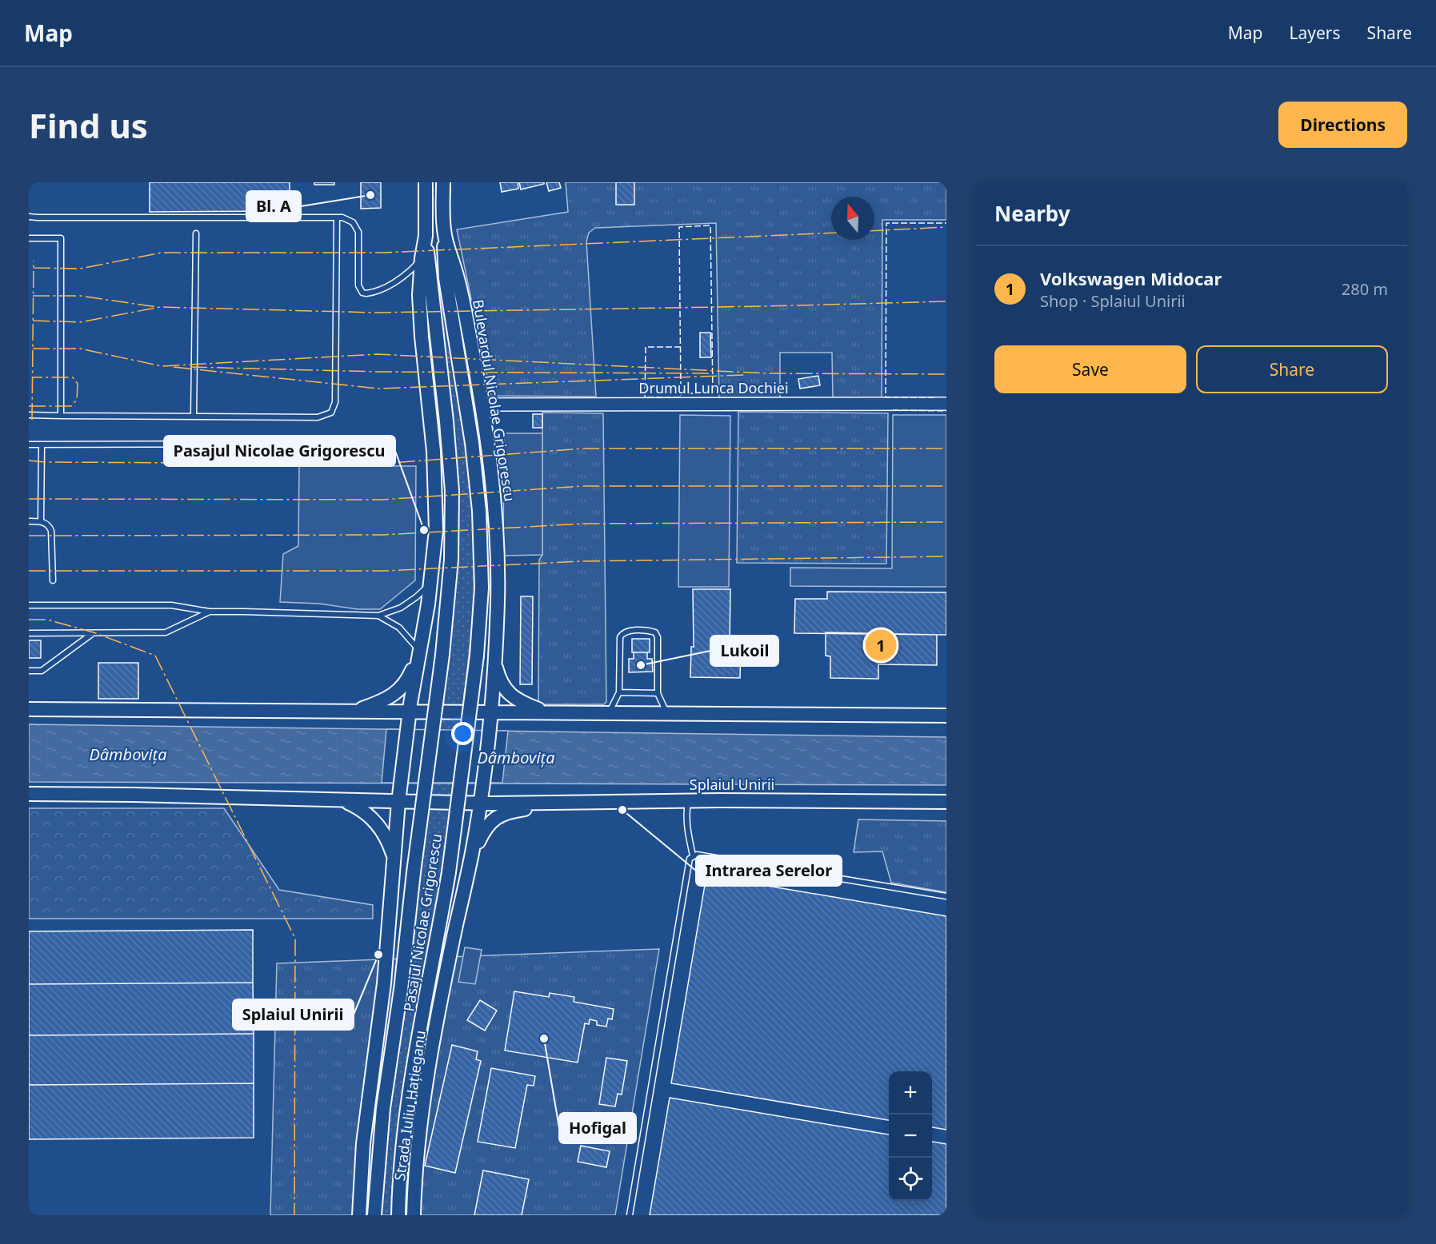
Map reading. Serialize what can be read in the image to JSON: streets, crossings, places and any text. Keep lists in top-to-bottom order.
{
  "streets": {
    "main road": [
      "Bulevardul Nicolae Grigorescu",
      "Splaiul Unirii",
      "Pasajul Nicolae Grigorescu",
      "Strada Iuliu Hațieganu"
    ],
    "street": ["Drumul Lunca Dochiei"]
  },
  "crossings": [
    ["Drumul Lunca Dochiei", "Bulevardul Nicolae Grigorescu"],
    ["Bulevardul Nicolae Grigorescu", "Splaiul Unirii"],
    ["Bulevardul Nicolae Grigorescu", "Pasajul Nicolae Grigorescu"],
    ["Bulevardul Nicolae Grigorescu", "Strada Iuliu Hațieganu"],
    ["Splaiul Unirii", "Strada Iuliu Hațieganu"]
  ],
  "water": ["Dâmbovița"],
  "places": [
    "Bl. A",
    "Pasajul Nicolae Grigorescu",
    "Lukoil",
    "Intrarea Serelor",
    "Splaiul Unirii",
    "Hofigal"
  ],
  "north": "top",
  "page": {
    "header": "Map",
    "nav": ["Map", "Layers", "Share"],
    "buttons": [
      "Directions",
      ["Save", "Share"]
    ],
    "title": "Find us",
    "heading": "Nearby",
    "list": [
      {
        "mark": "1",
        "name": "Volkswagen Midocar",
        "note": "Shop · Splaiul Unirii",
        "value": "280 m"
      }
    ],
    "pins": "1",
    "map_buttons": ["+", "−"]
  }
}
